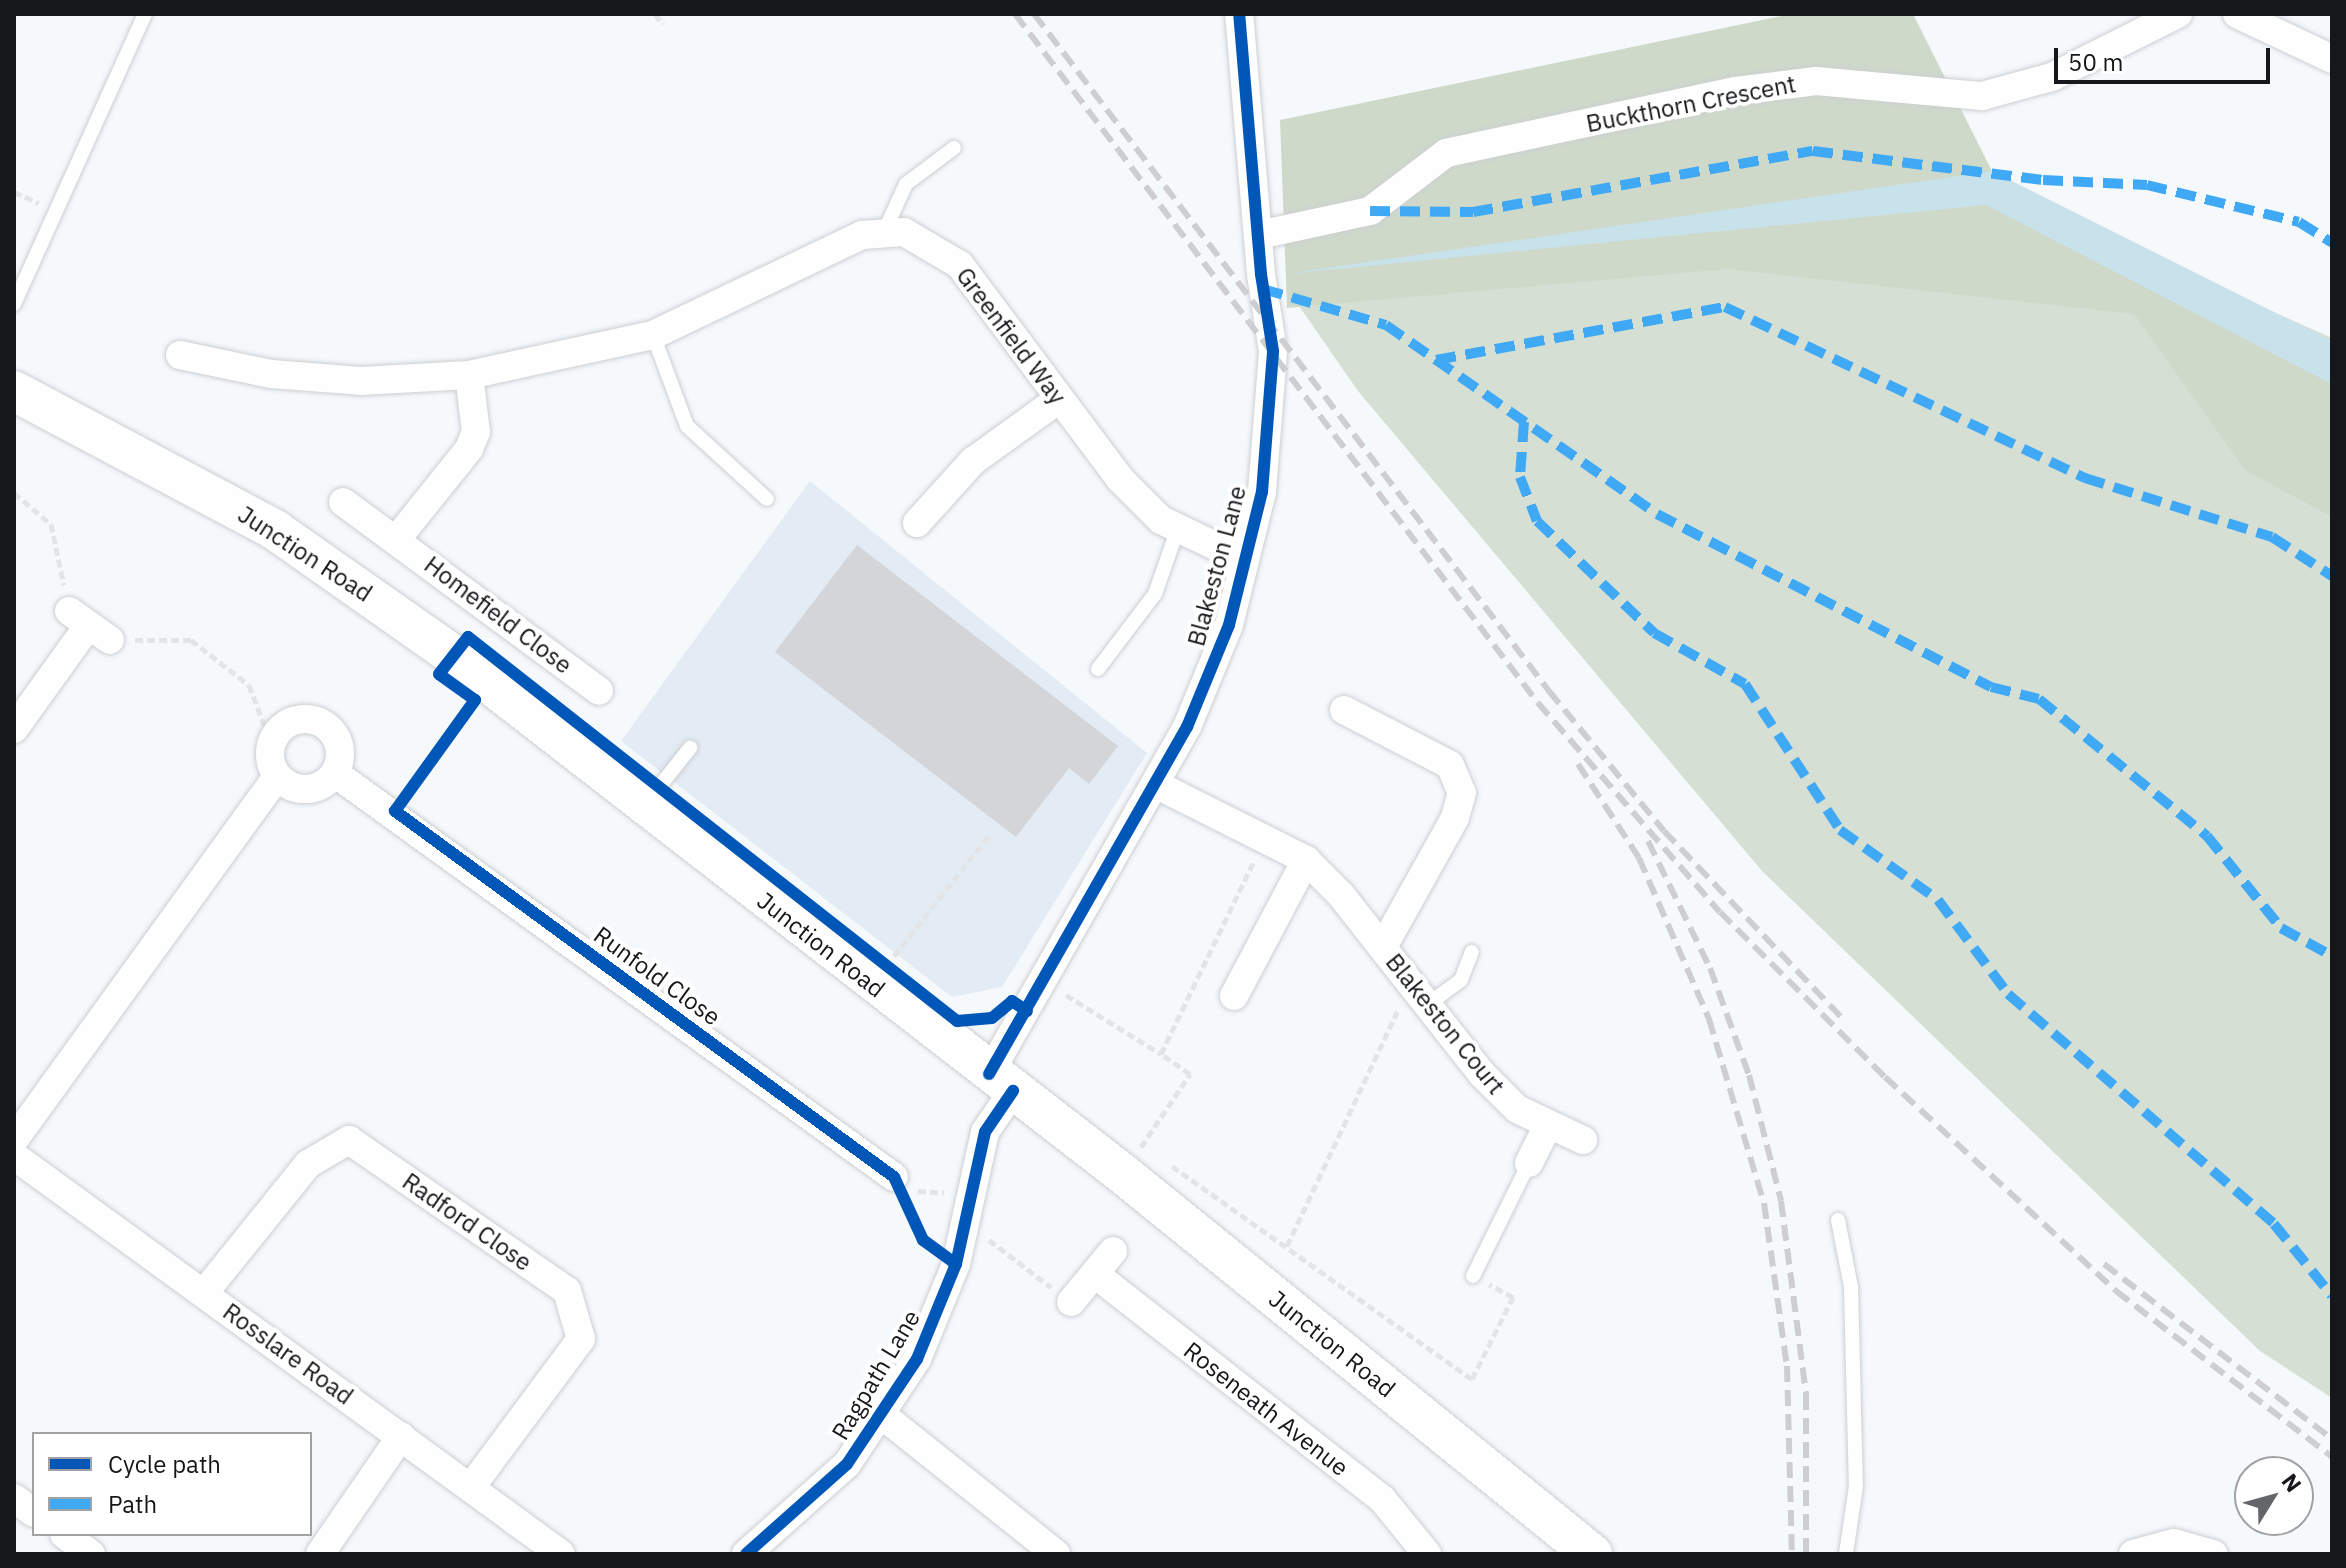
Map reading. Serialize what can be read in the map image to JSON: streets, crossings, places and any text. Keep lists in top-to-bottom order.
{
  "streets": {
    "main road": ["Junction Road"],
    "street": [
      "Buckthorn Crescent",
      "Greenfield Way",
      "Blakeston Lane",
      "Homefield Close",
      "Runfold Close",
      "Blakeston Court",
      "Radford Close",
      "Rosslare Road",
      "Ragpath Lane",
      "Roseneath Avenue"
    ]
  },
  "crossings": [
    ["Buckthorn Crescent", "Blakeston Lane"],
    ["Greenfield Way", "Blakeston Lane"],
    ["Junction Road", "Blakeston Lane"],
    ["Junction Road", "Ragpath Lane"],
    ["Blakeston Lane", "Blakeston Court"],
    ["Blakeston Lane", "Ragpath Lane"],
    ["Radford Close", "Rosslare Road"]
  ],
  "legend": ["Cycle path", "Path"],
  "scale_bar": "50 m",
  "north": "top right"
}
